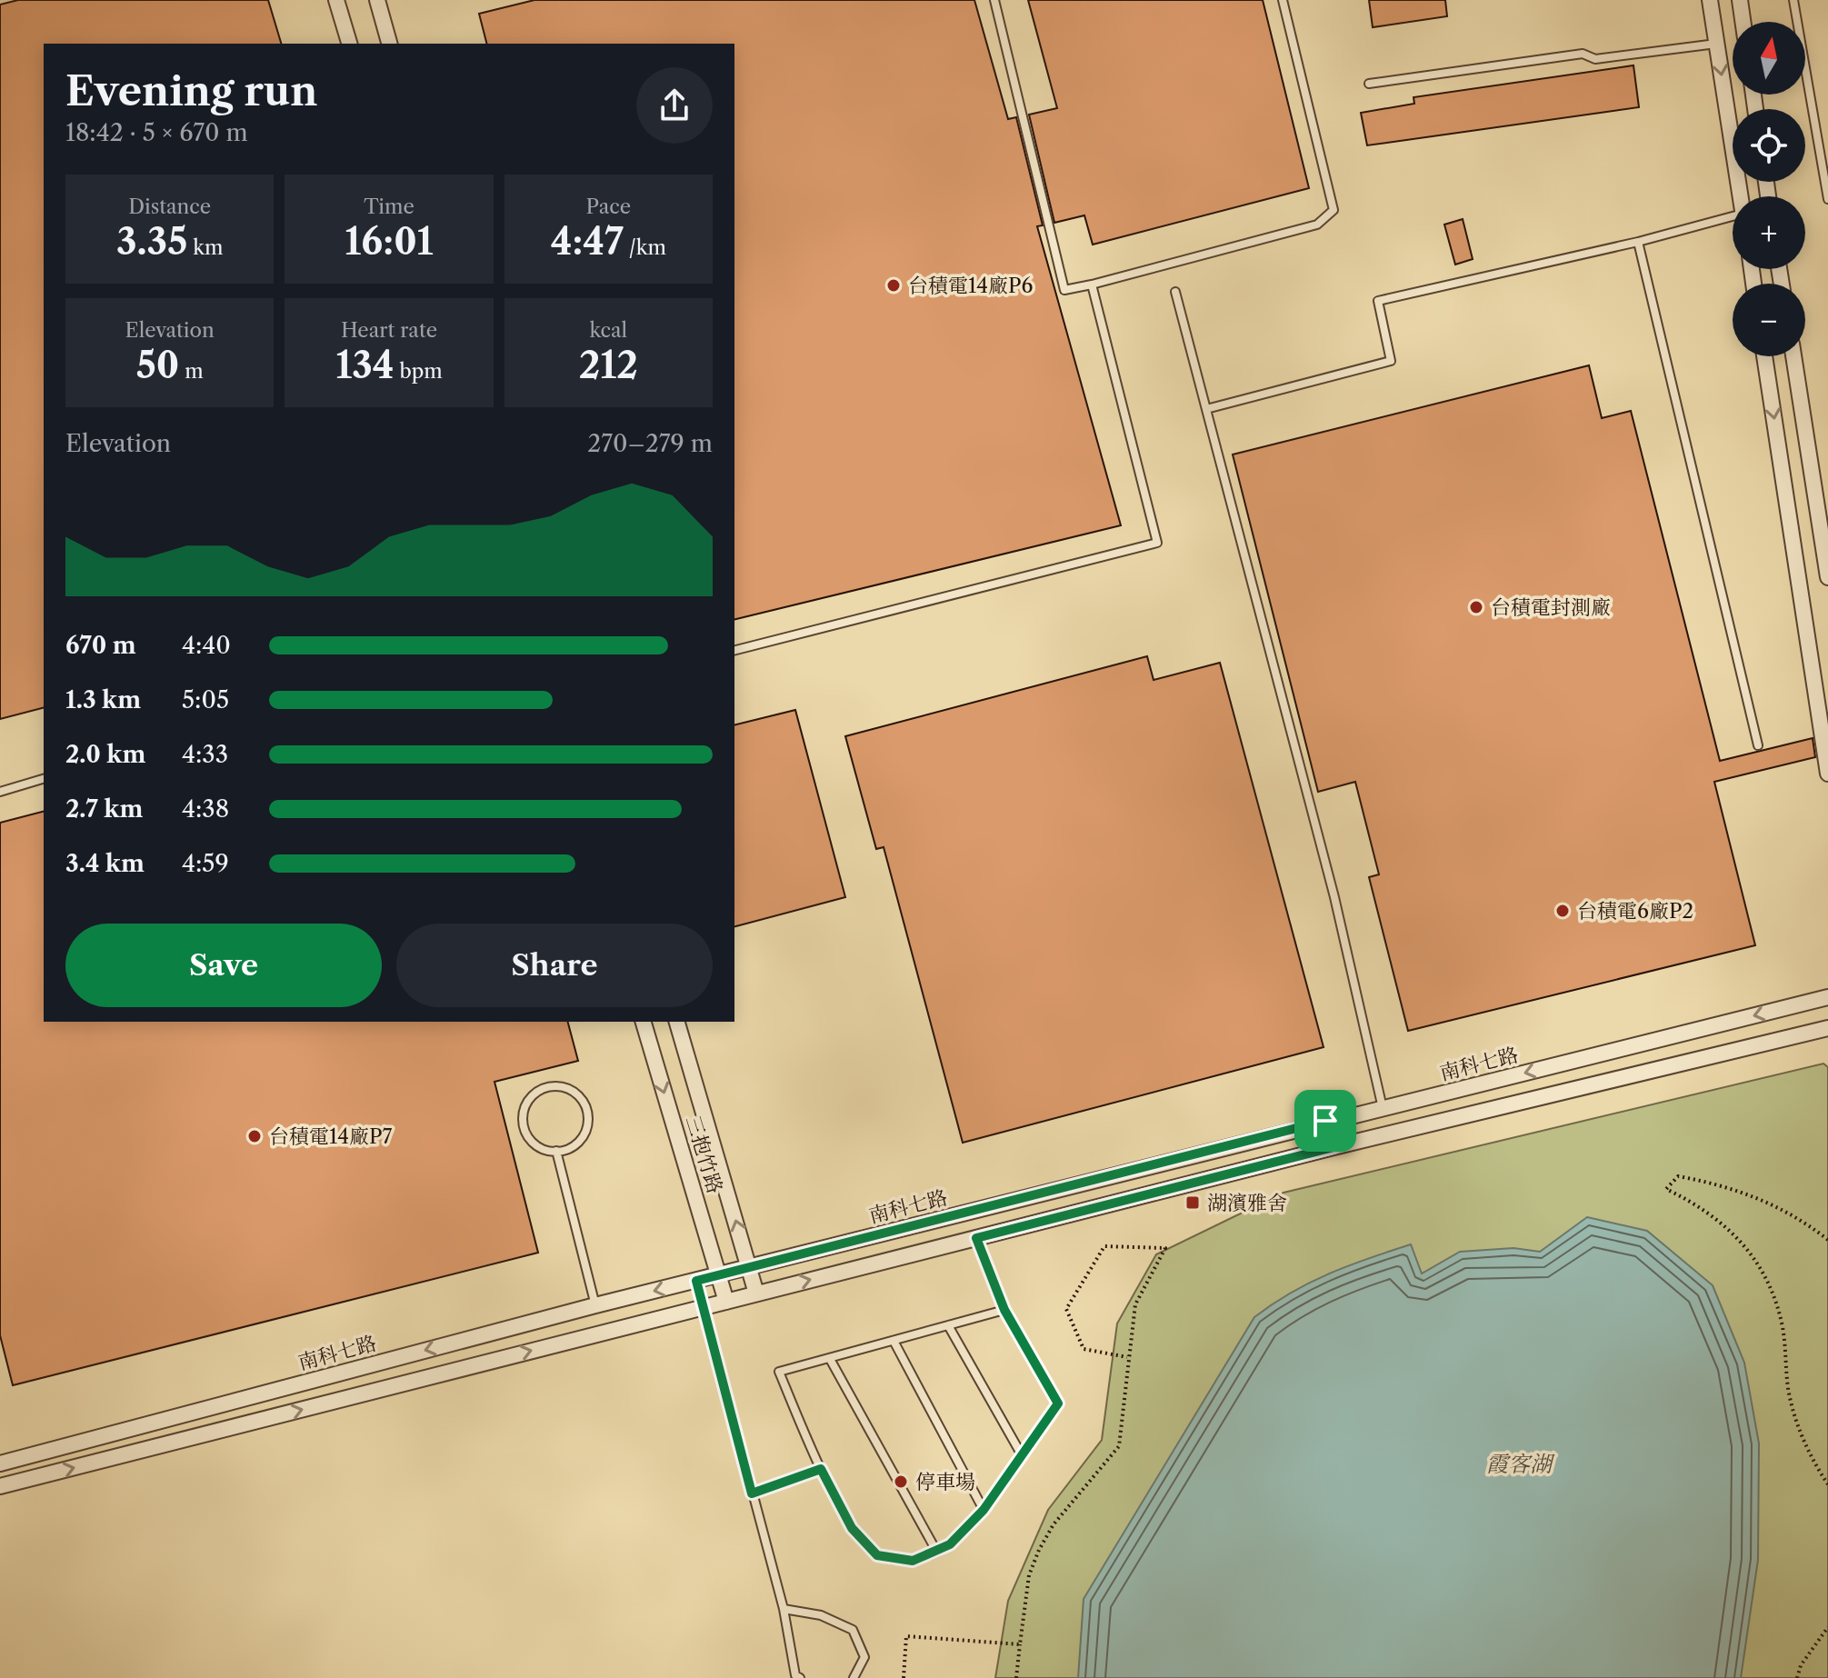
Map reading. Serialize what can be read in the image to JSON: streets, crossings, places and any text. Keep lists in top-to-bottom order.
{
  "streets": {
    "street": ["南科七路", "三抱竹路"]
  },
  "crossings": [
    ["南科七路", "三抱竹路"]
  ],
  "water": ["霞客湖"],
  "places": {
    "other": [
      "台積電14廠P6",
      "台積電封測廠",
      "台積電6廠P2",
      "台積電14廠P7",
      "停車場"
    ],
    "transit": ["湖濱雅舍"]
  },
  "north": "top",
  "page": {
    "map_buttons": ["+", "−"],
    "heading": ["Evening run", "18:42 · 5 × 670 m"],
    "stats": [
      ["Distance", "3.35 km"],
      ["Time", "16:01"],
      ["Pace", "4:47 /km"],
      ["Elevation", "50 m"],
      ["Heart rate", "134 bpm"],
      ["kcal", "212"]
    ],
    "chart": ["Elevation", "270–279 m"],
    "list": [
      {
        "name": "670 m",
        "note": "4:40"
      },
      {
        "name": "1.3 km",
        "note": "5:05"
      },
      {
        "name": "2.0 km",
        "note": "4:33"
      },
      {
        "name": "2.7 km",
        "note": "4:38"
      },
      {
        "name": "3.4 km",
        "note": "4:59"
      }
    ],
    "buttons": ["Save", "Share"]
  }
}
